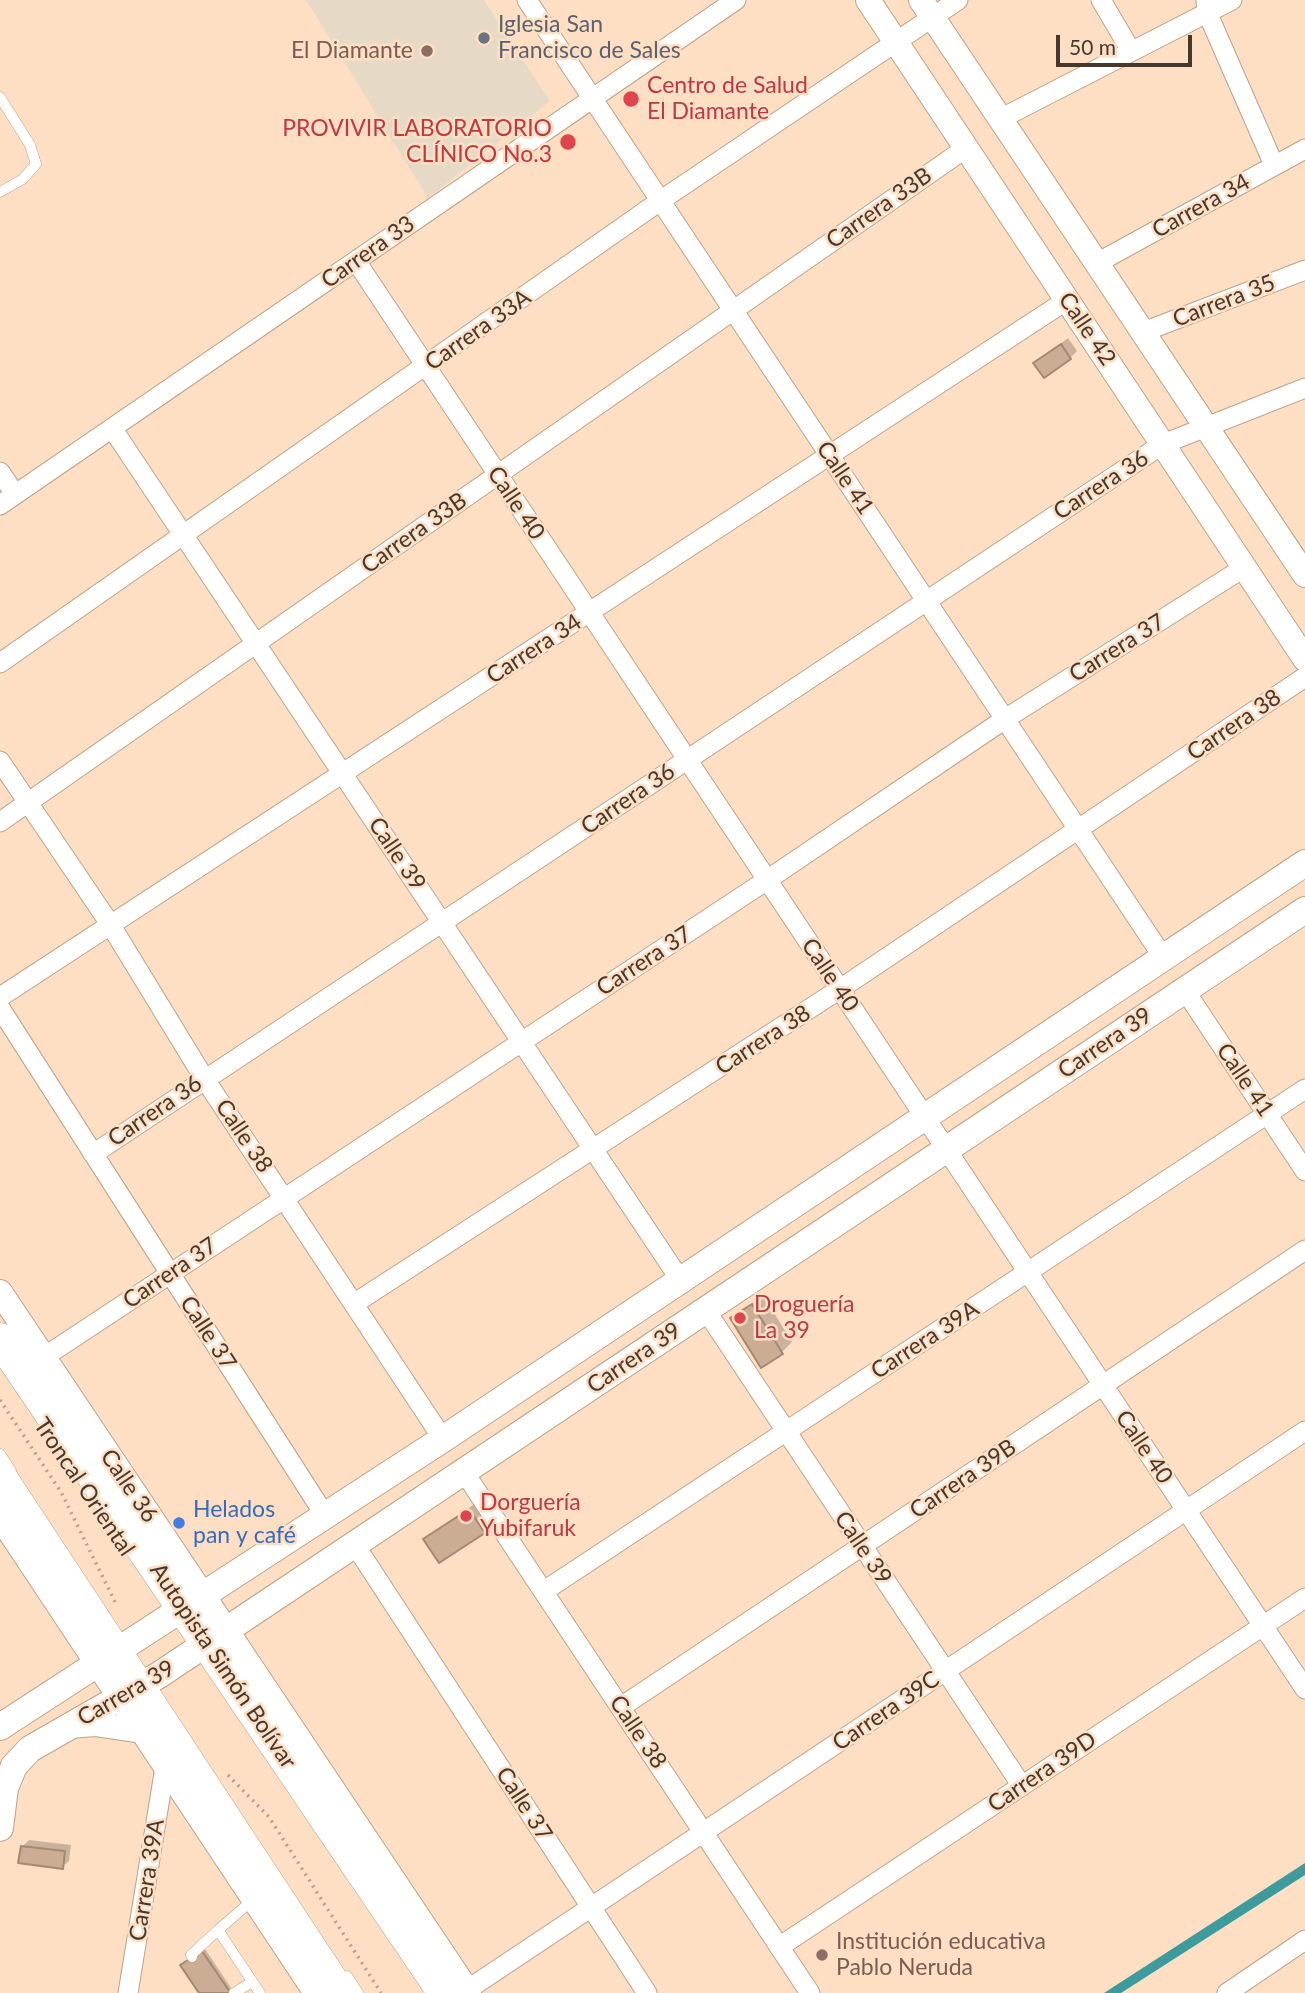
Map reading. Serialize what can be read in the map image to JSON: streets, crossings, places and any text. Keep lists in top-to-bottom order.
{
  "streets": {
    "highway": ["Autopista Simón Bolívar"],
    "main road": ["Carrera 39"],
    "street": [
      "Carrera 34",
      "Carrera 33B",
      "Carrera 33",
      "Carrera 35",
      "Calle 42",
      "Carrera 33A",
      "Calle 41",
      "Carrera 36",
      "Calle 40",
      "Carrera 37",
      "Carrera 38",
      "Calle 39",
      "Calle 38",
      "Calle 37",
      "Carrera 39A",
      "Carrera 39B",
      "Calle 36",
      "Carrera 39C",
      "Carrera 39D"
    ]
  },
  "crossings": [
    ["Carrera 34", "Calle 42"],
    ["Carrera 34", "Calle 41"],
    ["Carrera 34", "Calle 40"],
    ["Carrera 34", "Calle 39"],
    ["Carrera 34", "Calle 38"],
    ["Carrera 33B", "Calle 42"],
    ["Carrera 33B", "Calle 41"],
    ["Carrera 33B", "Calle 40"],
    ["Carrera 33B", "Calle 39"],
    ["Carrera 33B", "Calle 38"],
    ["Carrera 33", "Calle 41"],
    ["Carrera 33", "Calle 40"],
    ["Carrera 33", "Calle 39"],
    ["Carrera 35", "Calle 42"],
    ["Calle 42", "Carrera 33A"],
    ["Calle 42", "Carrera 36"],
    ["Calle 42", "Carrera 37"],
    ["Carrera 33A", "Calle 41"],
    ["Carrera 33A", "Calle 40"],
    ["Carrera 33A", "Calle 39"],
    ["Calle 41", "Carrera 36"],
    ["Calle 41", "Carrera 37"],
    ["Calle 41", "Carrera 38"],
    ["Calle 41", "Carrera 39"],
    ["Calle 41", "Carrera 39A"],
    ["Carrera 36", "Calle 40"],
    ["Carrera 36", "Calle 39"],
    ["Carrera 36", "Calle 38"],
    ["Carrera 36", "Calle 37"],
    ["Calle 40", "Carrera 37"],
    ["Calle 40", "Carrera 38"],
    ["Calle 40", "Carrera 39"],
    ["Calle 40", "Carrera 39A"],
    ["Calle 40", "Carrera 39B"],
    ["Calle 40", "Carrera 39C"],
    ["Calle 40", "Carrera 39D"],
    ["Carrera 37", "Calle 39"],
    ["Carrera 37", "Calle 38"],
    ["Carrera 37", "Calle 37"],
    ["Carrera 37", "Calle 36"],
    ["Carrera 38", "Calle 39"],
    ["Carrera 38", "Calle 38"],
    ["Calle 39", "Carrera 39"],
    ["Calle 39", "Carrera 39A"],
    ["Calle 39", "Carrera 39B"],
    ["Calle 39", "Carrera 39C"],
    ["Calle 39", "Carrera 39D"],
    ["Carrera 39", "Calle 38"],
    ["Carrera 39", "Calle 37"],
    ["Carrera 39", "Autopista Simón Bolívar"],
    ["Calle 38", "Carrera 39A"],
    ["Calle 38", "Carrera 39B"],
    ["Calle 38", "Carrera 39C"],
    ["Calle 38", "Carrera 39D"],
    ["Calle 37", "Carrera 39C"],
    ["Calle 36", "Autopista Simón Bolívar"],
    ["Autopista Simón Bolívar", "Carrera 39C"]
  ],
  "places": [
    "Iglesia San Francisco de Sales",
    "El Diamante",
    "Centro de Salud El Diamante",
    "PROVIVIR LABORATORIO CLÍNICO No.3",
    "Droguería La 39",
    "Dorguería Yubifaruk",
    "Helados pan y café",
    "Institución educativa Pablo Neruda"
  ],
  "scale_bar": "50 m"
}
